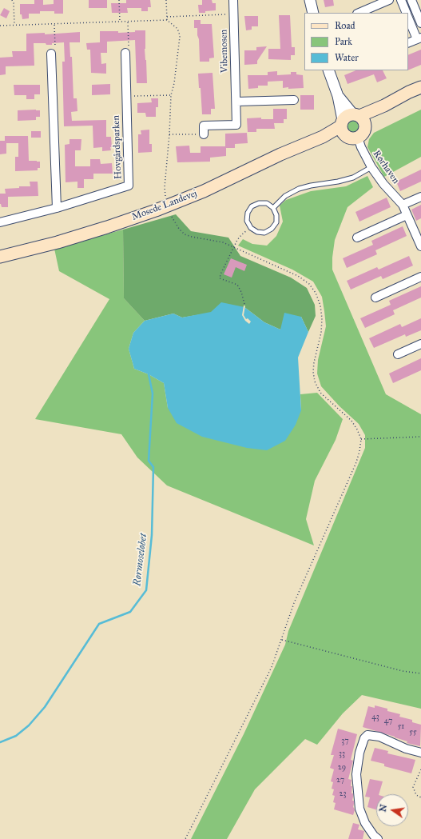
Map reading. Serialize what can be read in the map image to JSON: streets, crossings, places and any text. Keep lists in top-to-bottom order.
{
  "streets": {
    "main road": ["Mosede Landevej"],
    "street": ["Vibemosen", "Hovgårdsparken", "Rørhaven"]
  },
  "crossings": [
    ["Rørhaven", "Mosede Landevej"]
  ],
  "water": ["Rørmoseløbet"],
  "house_numbers": [
    "43",
    "47",
    "51",
    "55",
    "37",
    "33",
    "29",
    "27",
    "23"
  ],
  "legend": ["Road", "Park", "Water"],
  "north": "left"
}
